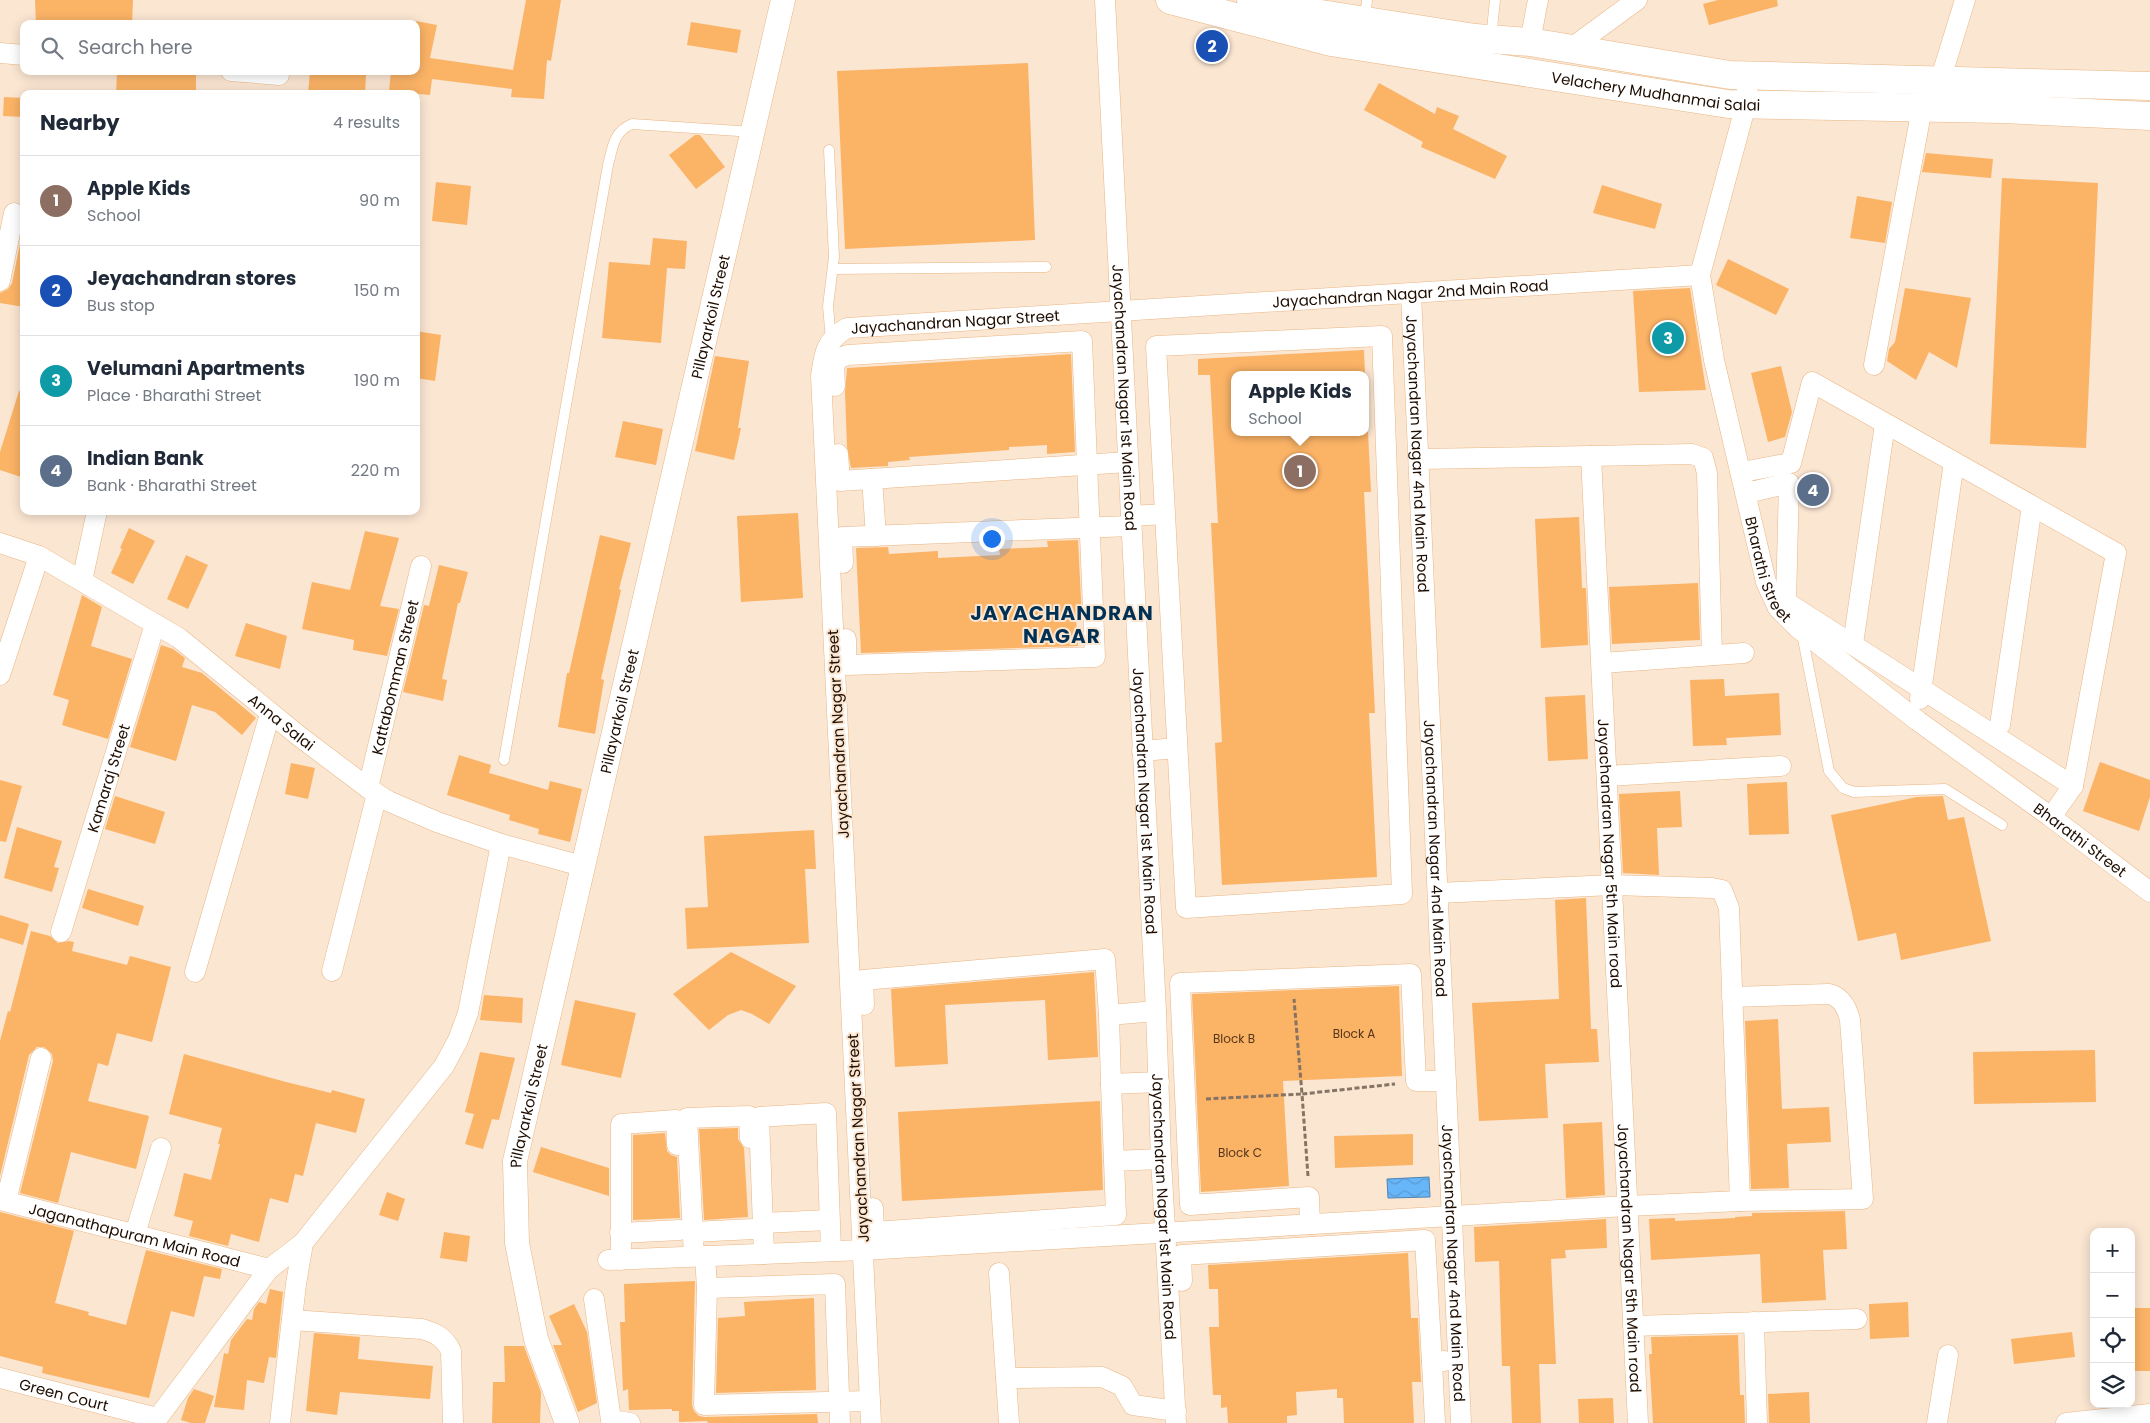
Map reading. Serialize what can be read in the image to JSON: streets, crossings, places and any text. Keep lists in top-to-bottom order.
{
  "streets": {
    "main road": ["Velachery Mudhanmai Salai"],
    "street": [
      "Jayachandran Nagar 2nd Main Road",
      "Pillayarkoil Street",
      "Jayachandran Nagar Street",
      "Jayachandran Nagar 1st Main Road",
      "Jayachandran Nagar 4nd Main Road",
      "Bharathi Street",
      "Kattabomman Street",
      "Anna Salai",
      "Kamaraj Street",
      "Jayachandran Nagar 5th Main road",
      "Jaganathapuram Main Road",
      "Green Court"
    ]
  },
  "crossings": [
    ["Velachery Mudhanmai Salai", "Bharathi Street"],
    ["Jayachandran Nagar 2nd Main Road", "Jayachandran Nagar Street"],
    ["Jayachandran Nagar 2nd Main Road", "Jayachandran Nagar 1st Main Road"],
    ["Jayachandran Nagar 2nd Main Road", "Jayachandran Nagar 4nd Main Road"],
    ["Jayachandran Nagar 2nd Main Road", "Bharathi Street"],
    ["Pillayarkoil Street", "Anna Salai"],
    ["Jayachandran Nagar Street", "Jayachandran Nagar 1st Main Road"],
    ["Kattabomman Street", "Anna Salai"],
    ["Anna Salai", "Kamaraj Street"]
  ],
  "districts": ["JAYACHANDRAN NAGAR"],
  "house_numbers": ["Block A", "Block B", "Block C"],
  "page": {
    "search": "Search here",
    "pins": [
      "2",
      "3",
      "1",
      "4"
    ],
    "heading": ["Nearby", "4 results"],
    "list": [
      {
        "mark": "1",
        "name": "Apple Kids",
        "note": "School",
        "value": "90 m"
      },
      {
        "mark": "2",
        "name": "Jeyachandran stores",
        "note": "Bus stop",
        "value": "150 m"
      },
      {
        "mark": "3",
        "name": "Velumani Apartments",
        "note": "Place · Bharathi Street",
        "value": "190 m"
      },
      {
        "mark": "4",
        "name": "Indian Bank",
        "note": "Bank · Bharathi Street",
        "value": "220 m"
      }
    ],
    "popup": ["Apple Kids", "School"],
    "map_buttons": ["+", "−"]
  }
}
